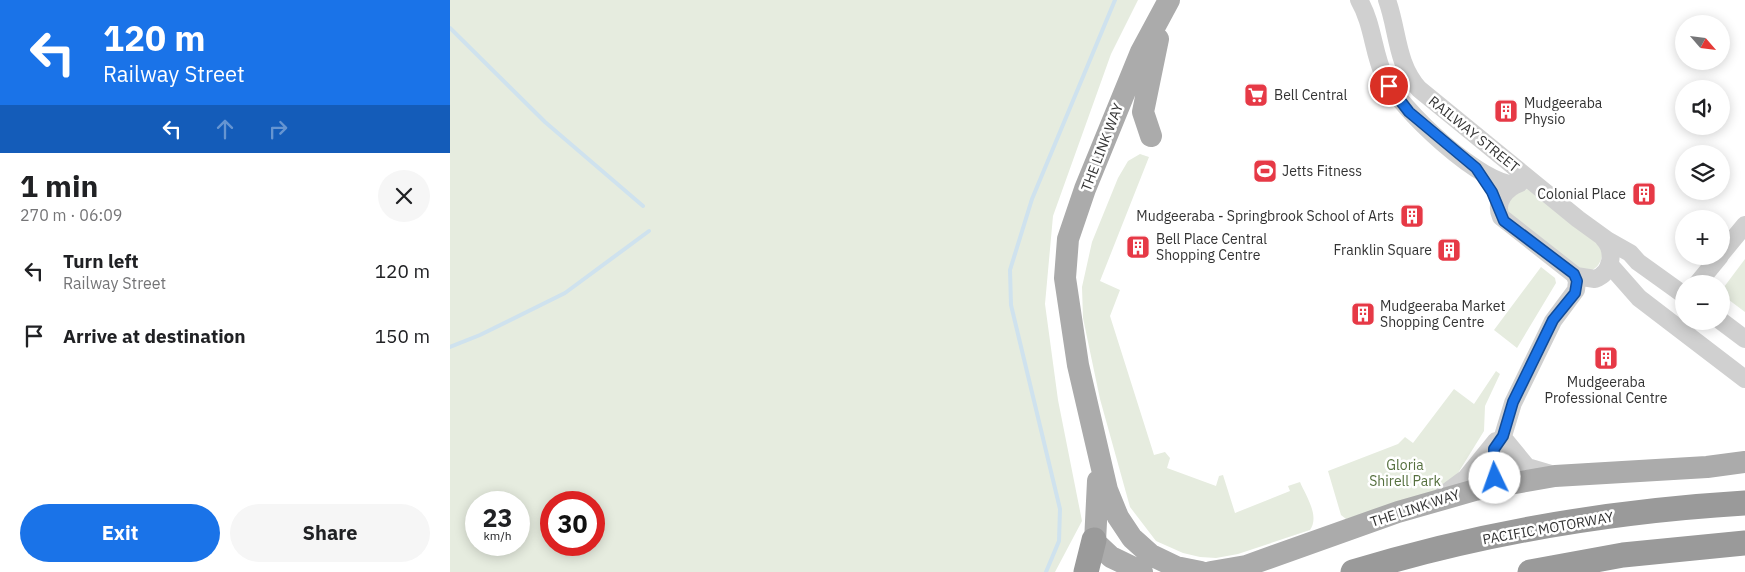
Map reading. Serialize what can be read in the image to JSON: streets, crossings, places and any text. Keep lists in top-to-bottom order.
{
  "streets": {
    "highway": ["PACIFIC MOTORWAY"],
    "main road": ["THE LINK WAY"],
    "street": ["RAILWAY STREET"]
  },
  "parks": ["Gloria Shirell Park"],
  "places": {
    "supermarket": ["Bell Central"],
    "building": [
      "Mudgeeraba Physio",
      "Colonial Place",
      "Mudgeeraba - Springbrook School of Arts",
      "Bell Place Central Shopping Centre",
      "Franklin Square",
      "Mudgeeraba Market Shopping Centre",
      "Mudgeeraba Professional Centre"
    ],
    "sports": ["Jetts Fitness"]
  },
  "north": "bottom right",
  "page": {
    "turn": ["120 m", "Railway Street"],
    "map_buttons": ["+", "−"],
    "heading": ["1 min", "270 m · 06:09"],
    "list": [
      {
        "name": "Turn left",
        "note": "Railway Street",
        "value": "120 m"
      },
      {
        "name": "Arrive at destination",
        "value": "150 m"
      }
    ],
    "speed": "23 km/h",
    "limit": "30",
    "buttons": ["Exit", "Share"]
  }
}
